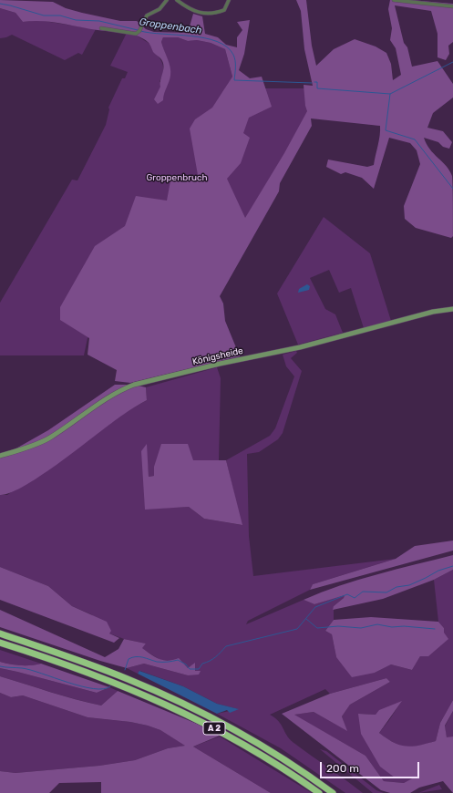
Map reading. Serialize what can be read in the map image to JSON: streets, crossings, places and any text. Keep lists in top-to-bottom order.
{
  "streets": {
    "highway": ["A 2"],
    "main road": ["Königsheide"]
  },
  "water": ["Groppenbach"],
  "parks": ["Groppenbruch"],
  "scale_bar": "200 m"
}
